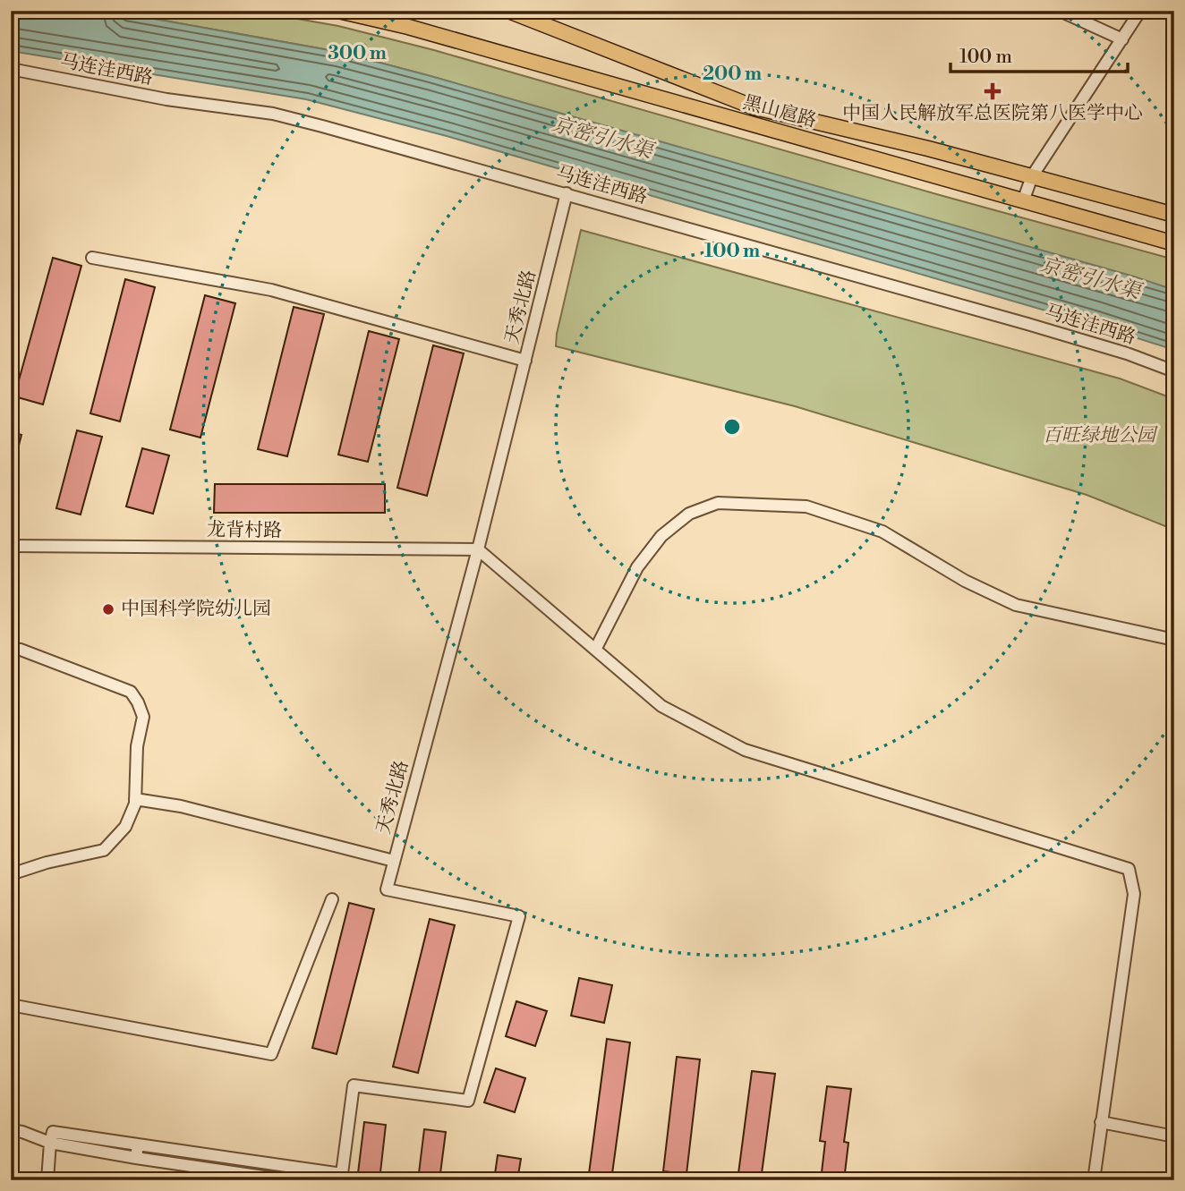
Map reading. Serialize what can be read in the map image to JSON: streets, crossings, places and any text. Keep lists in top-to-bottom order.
{
  "streets": {
    "main road": ["黑山扈路"],
    "street": ["马连洼西路", "天秀北路", "龙背村路"]
  },
  "crossings": [
    ["马连洼西路", "天秀北路"],
    ["天秀北路", "龙背村路"]
  ],
  "water": ["京密引水渠"],
  "parks": ["百旺绿地公园"],
  "places": {
    "health": ["中国人民解放军总医院第八医学中心"],
    "other": ["中国科学院幼儿园"]
  },
  "scale_bar": "100 m",
  "rings": ["300 m", "200 m", "100 m"]
}
